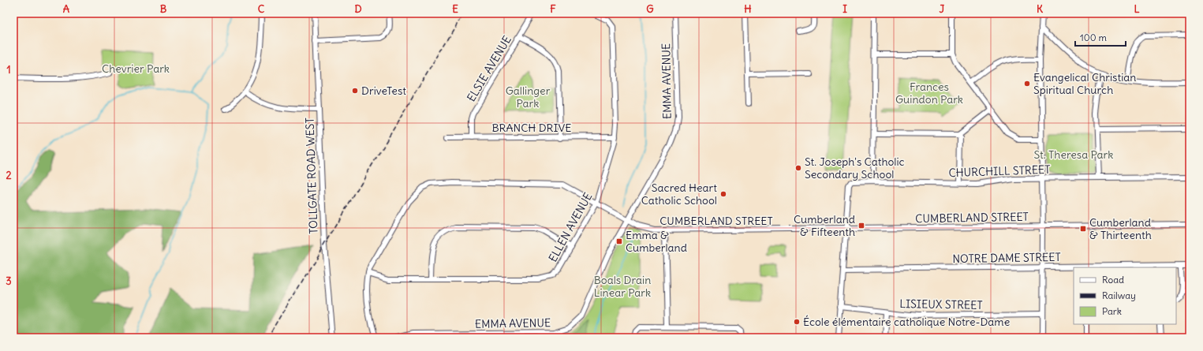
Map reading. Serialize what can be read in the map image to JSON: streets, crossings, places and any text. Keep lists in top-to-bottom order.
{
  "streets": {
    "street": [
      "ELSIE AVENUE",
      "EMMA AVENUE",
      "BRANCH DRIVE",
      "CHURCHILL STREET",
      "TOLLGATE ROAD WEST",
      "CUMBERLAND STREET",
      "ELLEN AVENUE",
      "NOTRE DAME STREET",
      "LISIEUX STREET"
    ]
  },
  "crossings": [
    ["ELSIE AVENUE", "BRANCH DRIVE"],
    ["EMMA AVENUE", "CUMBERLAND STREET"],
    ["BRANCH DRIVE", "ELLEN AVENUE"],
    ["CHURCHILL STREET", "CUMBERLAND STREET"],
    ["CUMBERLAND STREET", "ELLEN AVENUE"]
  ],
  "parks": [
    "Chevrier Park",
    "Frances Guindon Park",
    "Gallinger Park",
    "St. Theresa Park",
    "Boals Drain Linear Park"
  ],
  "places": {
    "other": [
      "Evangelical Christian Spiritual Church",
      "DriveTest",
      "St. Joseph's Catholic Secondary School",
      "Sacred Heart Catholic School",
      "École élémentaire catholique Notre-Dame"
    ],
    "transit": ["Cumberland & Fifteenth", "Cumberland & Thirteenth", "Emma & Cumberland"]
  },
  "legend": ["Road", "Railway", "Park"],
  "scale_bar": "100 m",
  "grid": {
    "columns": [
      "A",
      "B",
      "C",
      "D",
      "E",
      "F",
      "G",
      "H",
      "I",
      "J",
      "K",
      "L"
    ],
    "rows": ["1", "2", "3"]
  }
}
